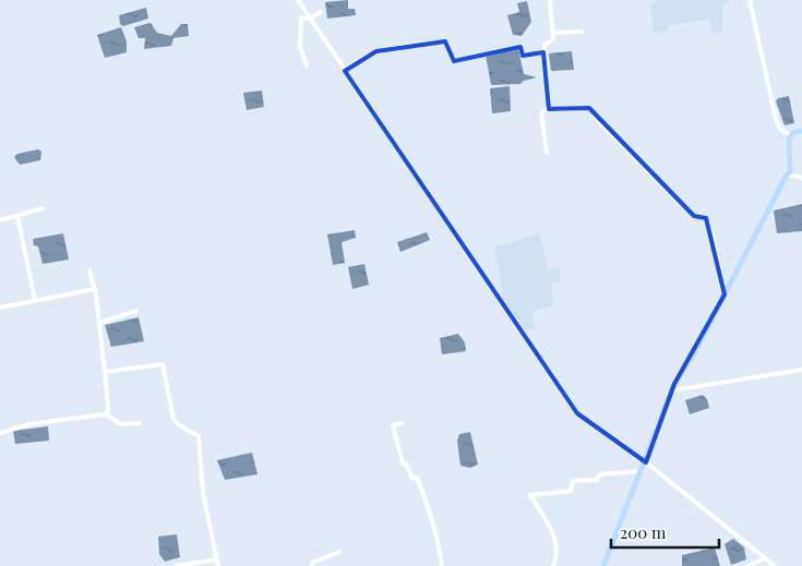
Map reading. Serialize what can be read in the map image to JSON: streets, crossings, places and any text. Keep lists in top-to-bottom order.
{
  "scale_bar": "200 m"
}
